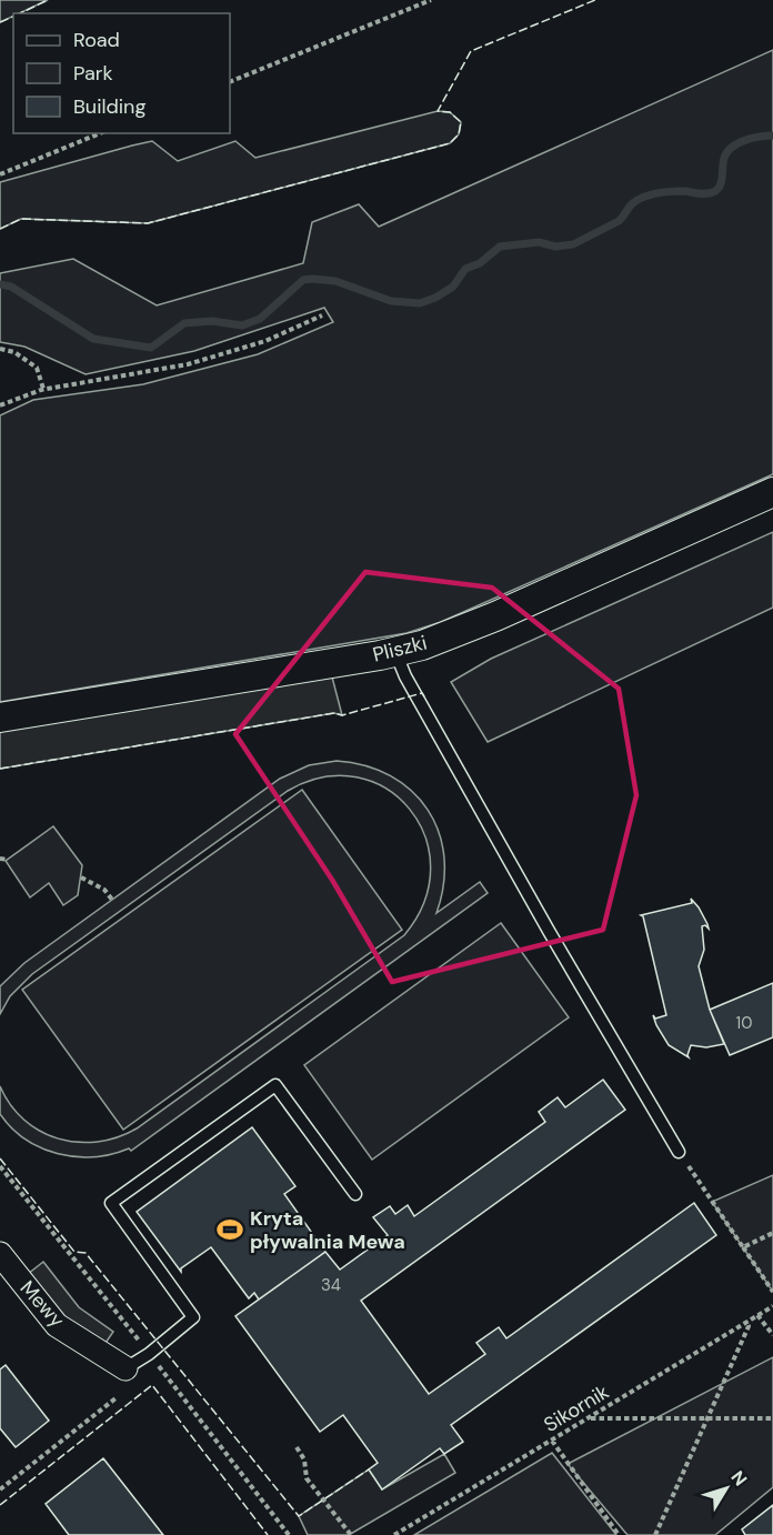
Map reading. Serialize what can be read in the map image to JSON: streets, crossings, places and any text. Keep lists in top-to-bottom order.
{
  "streets": {
    "street": ["Pliszki", "Mewy"],
    "path": ["Sikornik"]
  },
  "places": {
    "sports": ["Kryta pływalnia Mewa"]
  },
  "house_numbers": ["10", "34"],
  "legend": ["Road", "Park", "Building"],
  "north": "top right"
}
